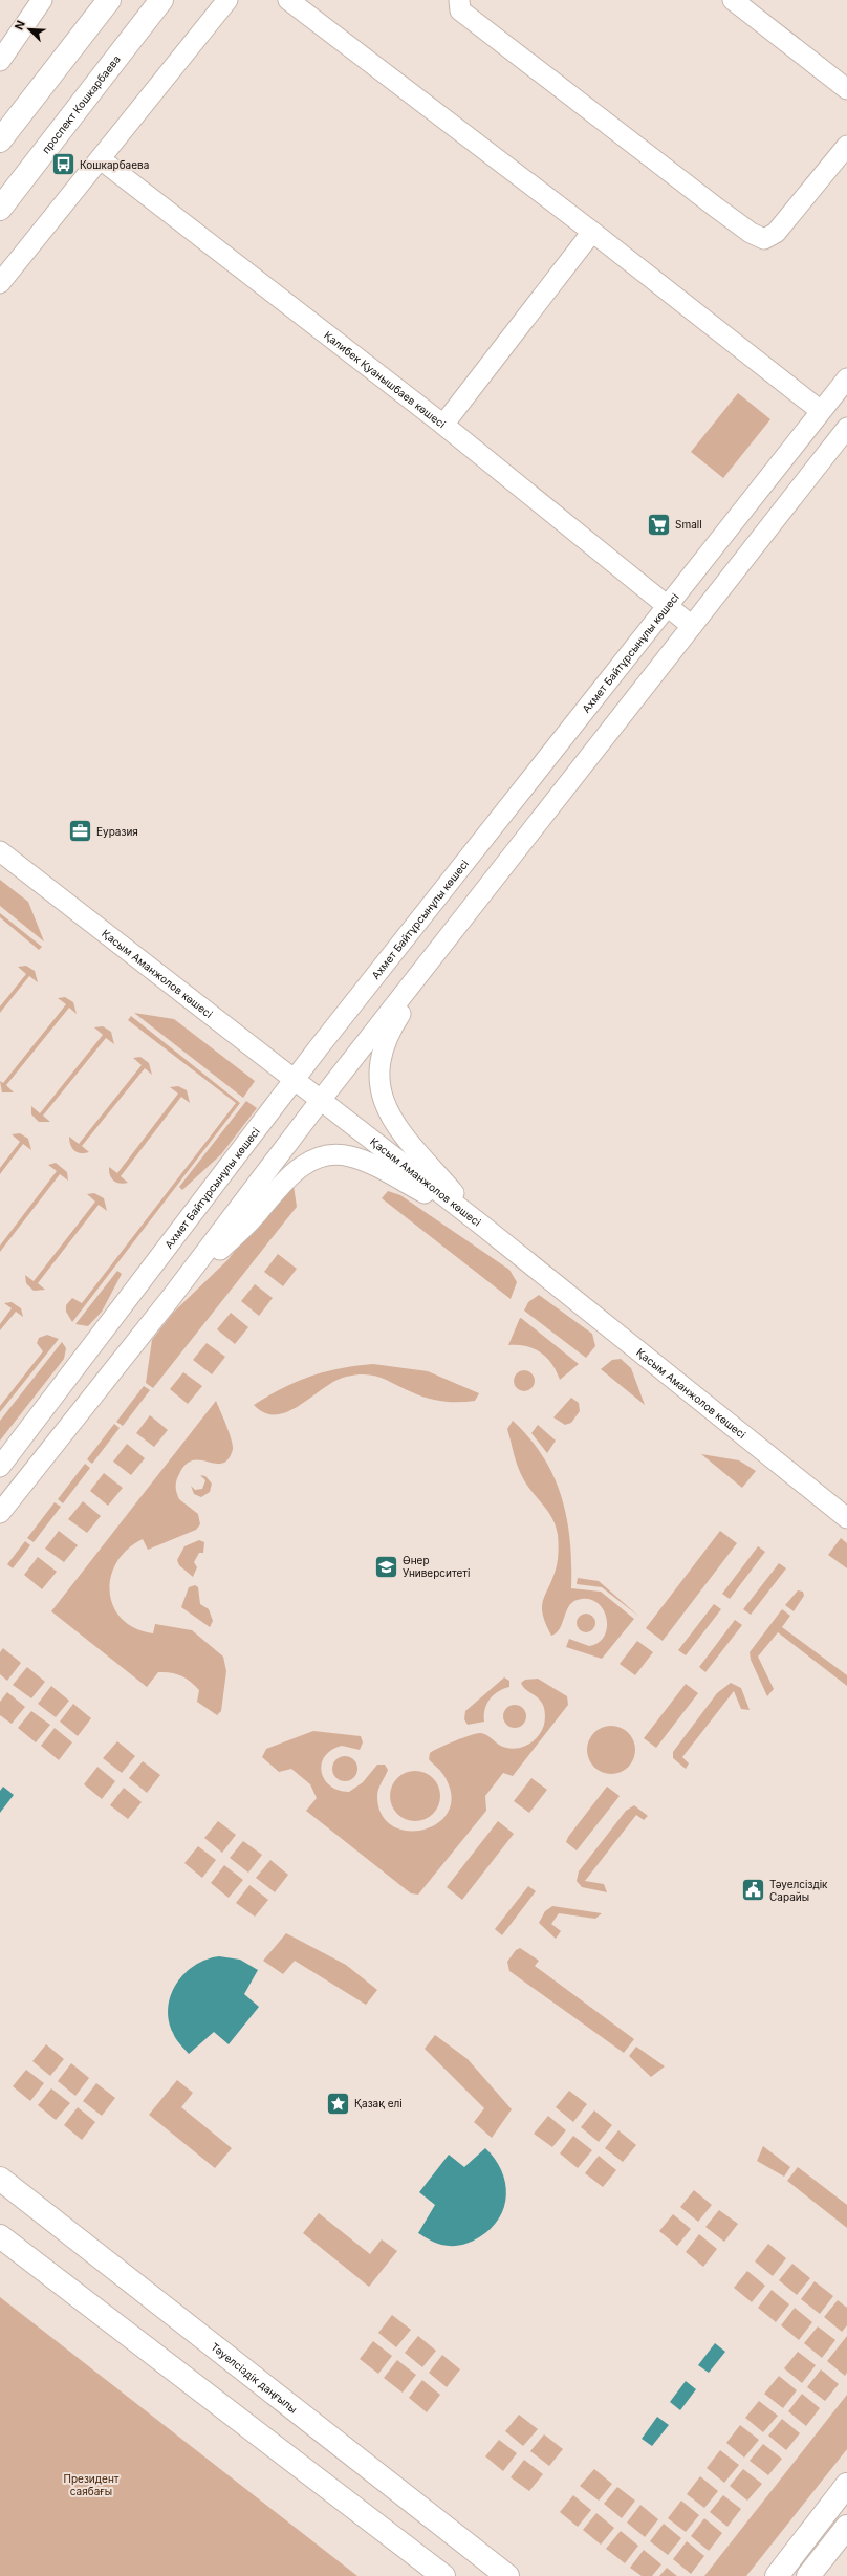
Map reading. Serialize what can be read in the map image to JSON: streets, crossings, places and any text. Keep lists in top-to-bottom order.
{
  "streets": {
    "main road": ["проспект Кошкарбаева", "Тәуелсіздік даңғылы"],
    "street": ["Қалибек Қуанышбаев көшесі", "Ахмет Байтұрсынұлы көшесі", "Қасым Аманжолов көшесі"]
  },
  "crossings": [
    ["Қалибек Қуанышбаев көшесі", "Ахмет Байтұрсынұлы көшесі"],
    ["Ахмет Байтұрсынұлы көшесі", "Қасым Аманжолов көшесі"]
  ],
  "parks": ["Президент саябағы"],
  "places": {
    "bus stop": ["Кошкарбаева"],
    "supermarket": ["Small"],
    "office": ["Еуразия"],
    "school or university": ["Өнер Университеті"],
    "public building": ["Тәуелсіздік Сарайы"],
    "place": ["Қазақ елі"]
  },
  "north": "top left"
}
